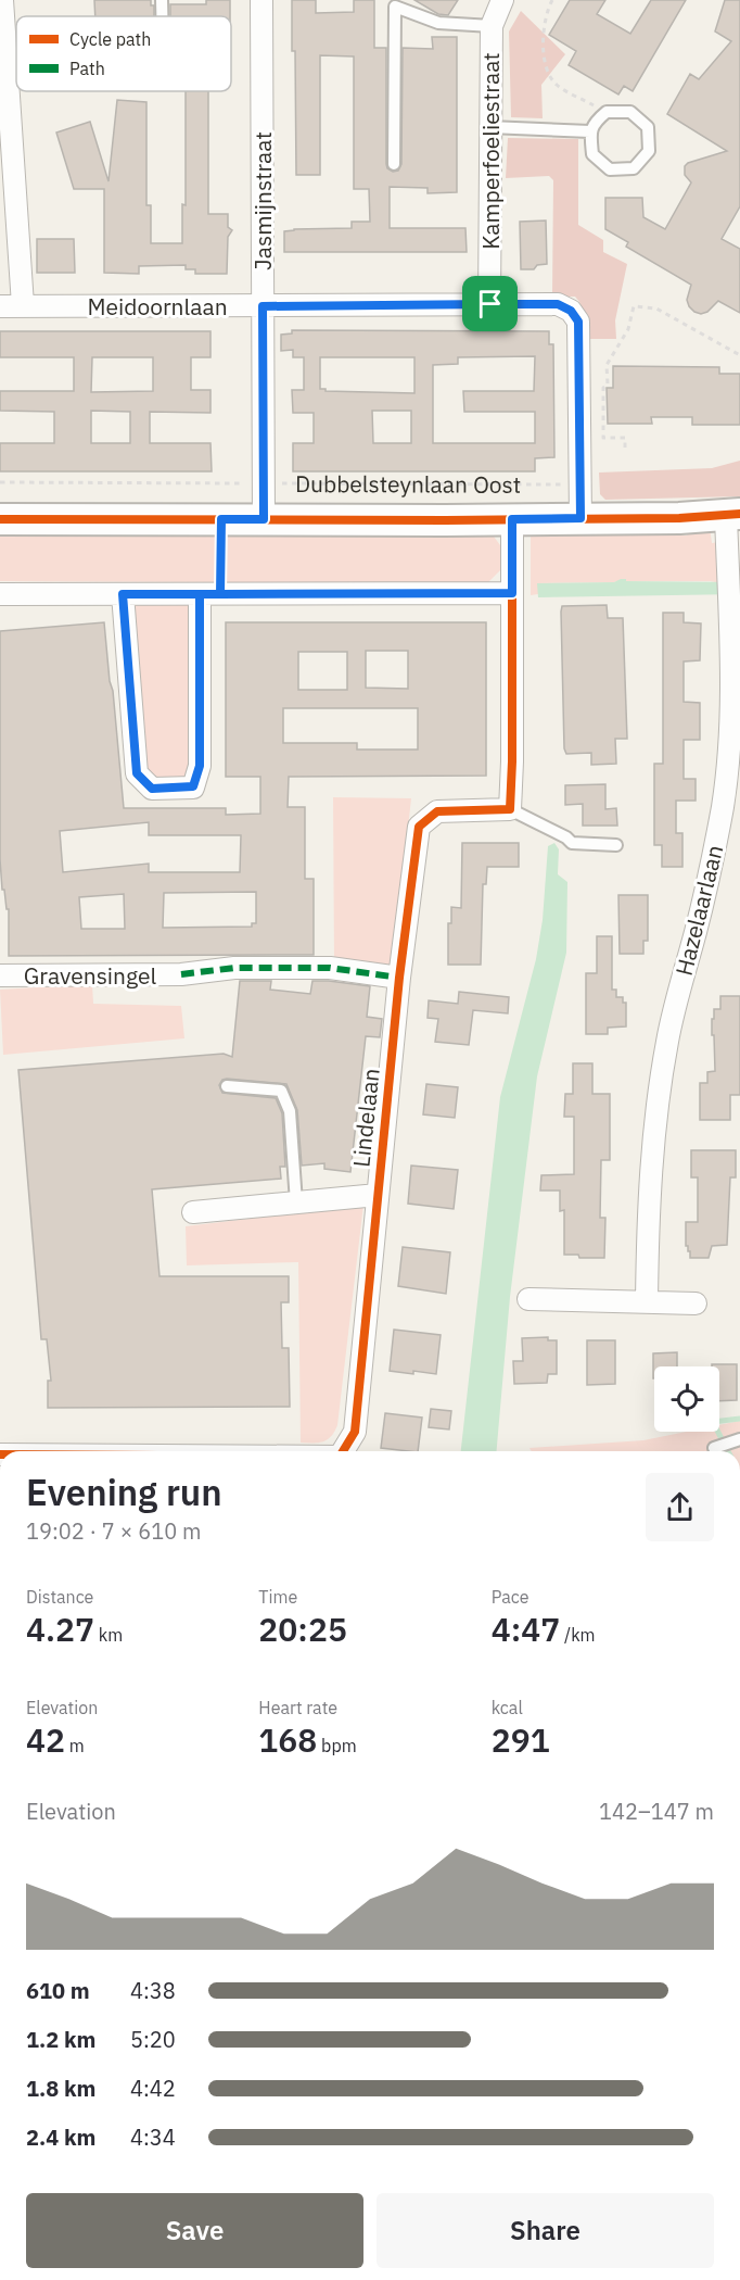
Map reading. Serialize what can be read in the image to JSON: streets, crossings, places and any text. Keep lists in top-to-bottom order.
{
  "streets": {
    "street": [
      "Kamperfoeliestraat",
      "Jasmijnstraat",
      "Meidoornlaan",
      "Dubbelsteynlaan Oost",
      "Hazelaarlaan",
      "Gravensingel",
      "Lindelaan"
    ]
  },
  "crossings": [
    ["Kamperfoeliestraat", "Meidoornlaan"],
    ["Jasmijnstraat", "Meidoornlaan"],
    ["Jasmijnstraat", "Dubbelsteynlaan Oost"],
    ["Meidoornlaan", "Dubbelsteynlaan Oost"],
    ["Dubbelsteynlaan Oost", "Hazelaarlaan"],
    ["Gravensingel", "Lindelaan"]
  ],
  "legend": ["Cycle path", "Path"],
  "page": {
    "heading": ["Evening run", "19:02 · 7 × 610 m"],
    "stats": [
      ["Distance", "4.27 km"],
      ["Time", "20:25"],
      ["Pace", "4:47 /km"],
      ["Elevation", "42 m"],
      ["Heart rate", "168 bpm"],
      ["kcal", "291"]
    ],
    "chart": ["Elevation", "142–147 m"],
    "list": [
      {
        "name": "610 m",
        "note": "4:38"
      },
      {
        "name": "1.2 km",
        "note": "5:20"
      },
      {
        "name": "1.8 km",
        "note": "4:42"
      },
      {
        "name": "2.4 km",
        "note": "4:34"
      }
    ],
    "buttons": ["Save", "Share"]
  }
}
